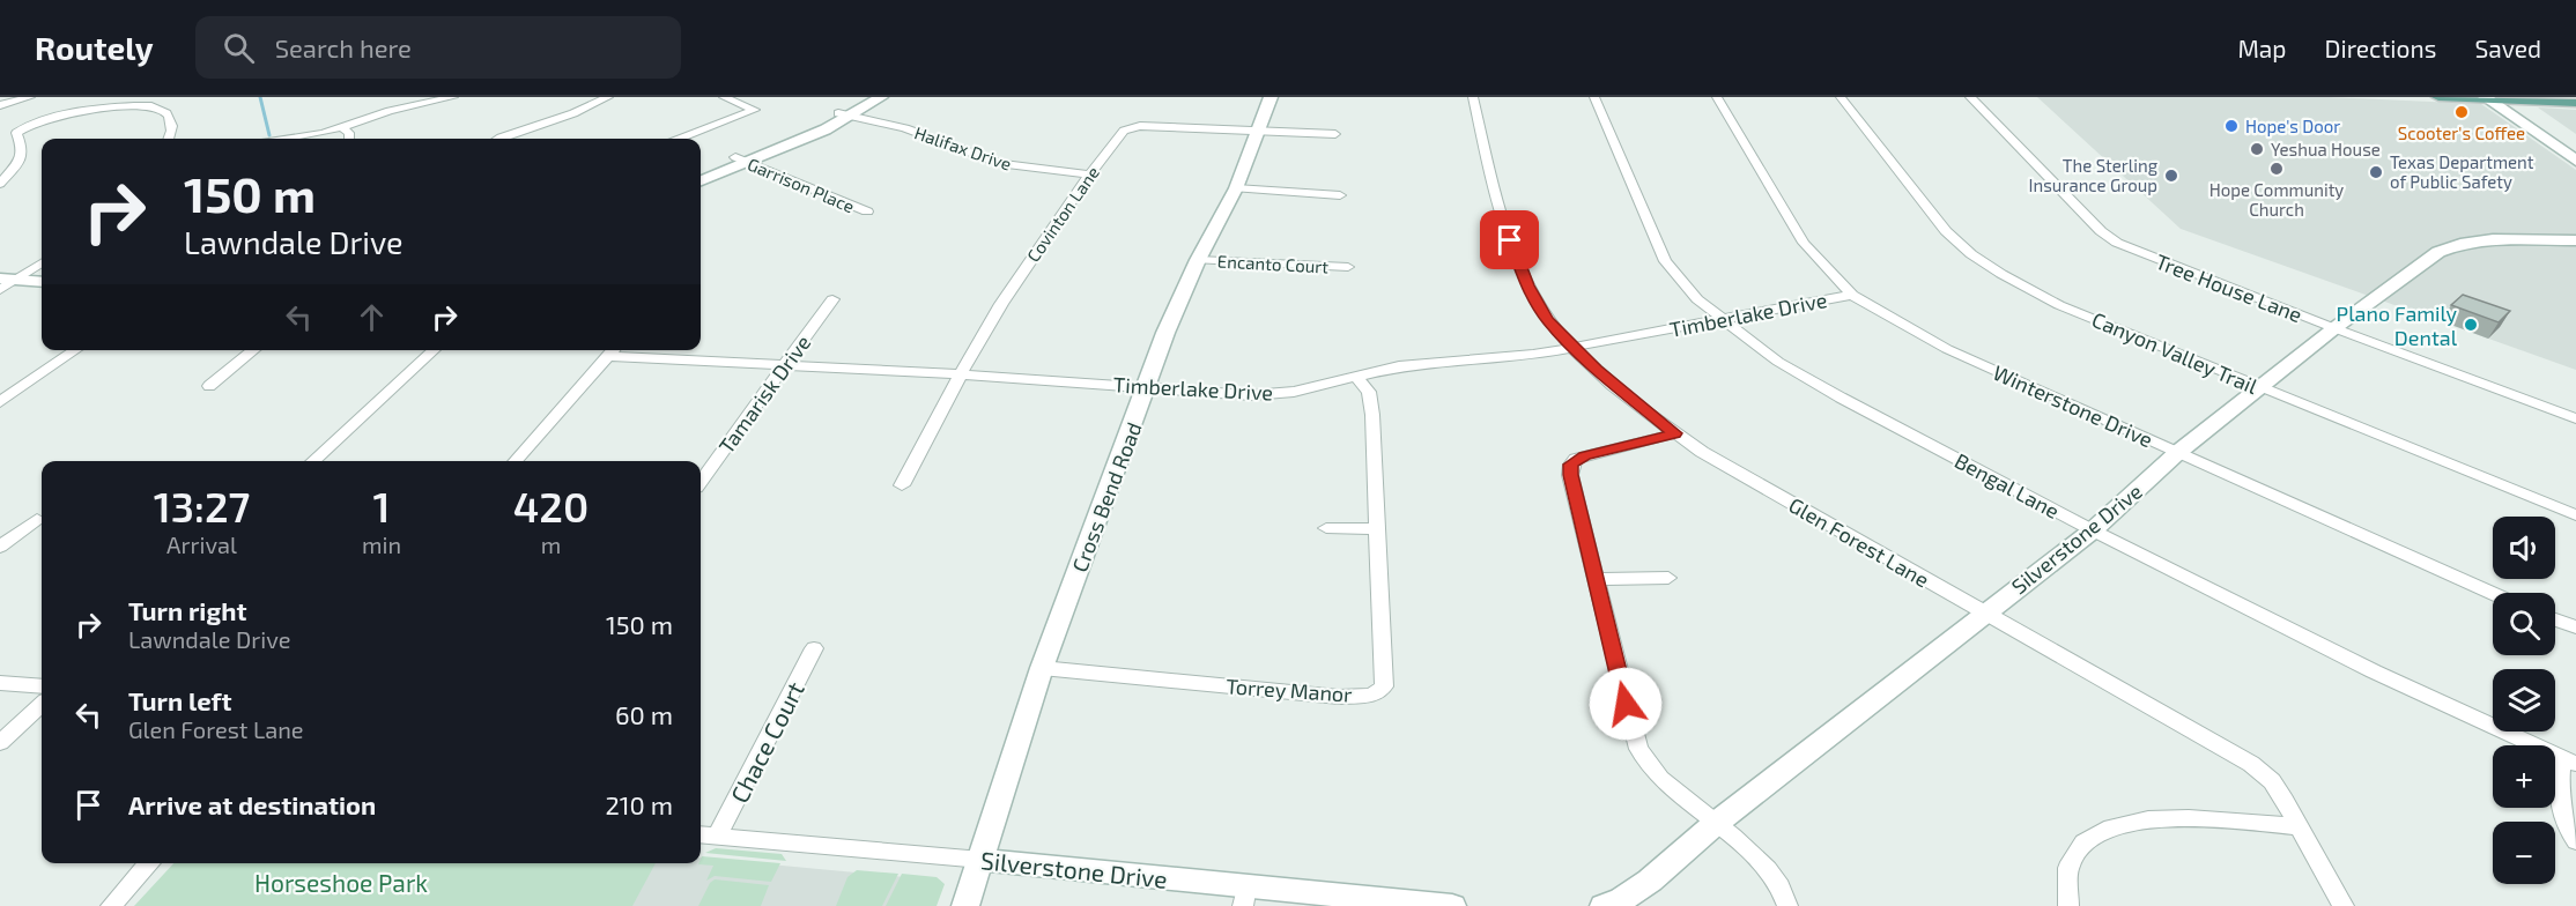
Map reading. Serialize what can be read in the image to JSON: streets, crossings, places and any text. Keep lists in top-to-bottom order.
{
  "streets": {
    "street": [
      "Halifax Drive",
      "Garrison Place",
      "Covinton Lane",
      "Encanto Court",
      "Tree House Lane",
      "Timberlake Drive",
      "Canyon Valley Trail",
      "Tamarisk Drive",
      "Winterstone Drive",
      "Bengal Lane",
      "Cross Bend Road",
      "Silverstone Drive",
      "Glen Forest Lane",
      "Torrey Manor",
      "Chace Court"
    ]
  },
  "crossings": [
    ["Halifax Drive", "Covinton Lane"],
    ["Covinton Lane", "Timberlake Drive"],
    ["Covinton Lane", "Cross Bend Road"],
    ["Encanto Court", "Cross Bend Road"],
    ["Tree House Lane", "Silverstone Drive"],
    ["Timberlake Drive", "Tamarisk Drive"],
    ["Timberlake Drive", "Winterstone Drive"],
    ["Timberlake Drive", "Bengal Lane"],
    ["Timberlake Drive", "Cross Bend Road"],
    ["Timberlake Drive", "Glen Forest Lane"],
    ["Timberlake Drive", "Torrey Manor"],
    ["Canyon Valley Trail", "Silverstone Drive"],
    ["Winterstone Drive", "Silverstone Drive"],
    ["Bengal Lane", "Silverstone Drive"],
    ["Cross Bend Road", "Silverstone Drive"],
    ["Cross Bend Road", "Torrey Manor"],
    ["Silverstone Drive", "Glen Forest Lane"],
    ["Silverstone Drive", "Chace Court"]
  ],
  "parks": ["Horseshoe Park"],
  "places": [
    "Scooter's Coffee",
    "Hope's Door",
    "Yeshua House",
    "Hope Community Church",
    "Texas Department of Public Safety",
    "The Sterling Insurance Group",
    "Plano Family Dental"
  ],
  "page": {
    "header": "Routely",
    "search": "Search here",
    "nav": ["Map", "Directions", "Saved"],
    "turn": ["150 m", "Lawndale Drive"],
    "eta": [
      "13:27",
      "Arrival",
      "1",
      "min",
      "420",
      "m"
    ],
    "map_buttons": ["+", "−"],
    "list": [
      {
        "name": "Turn right",
        "note": "Lawndale Drive",
        "value": "150 m"
      },
      {
        "name": "Turn left",
        "note": "Glen Forest Lane",
        "value": "60 m"
      },
      {
        "name": "Arrive at destination",
        "value": "210 m"
      }
    ]
  }
}
